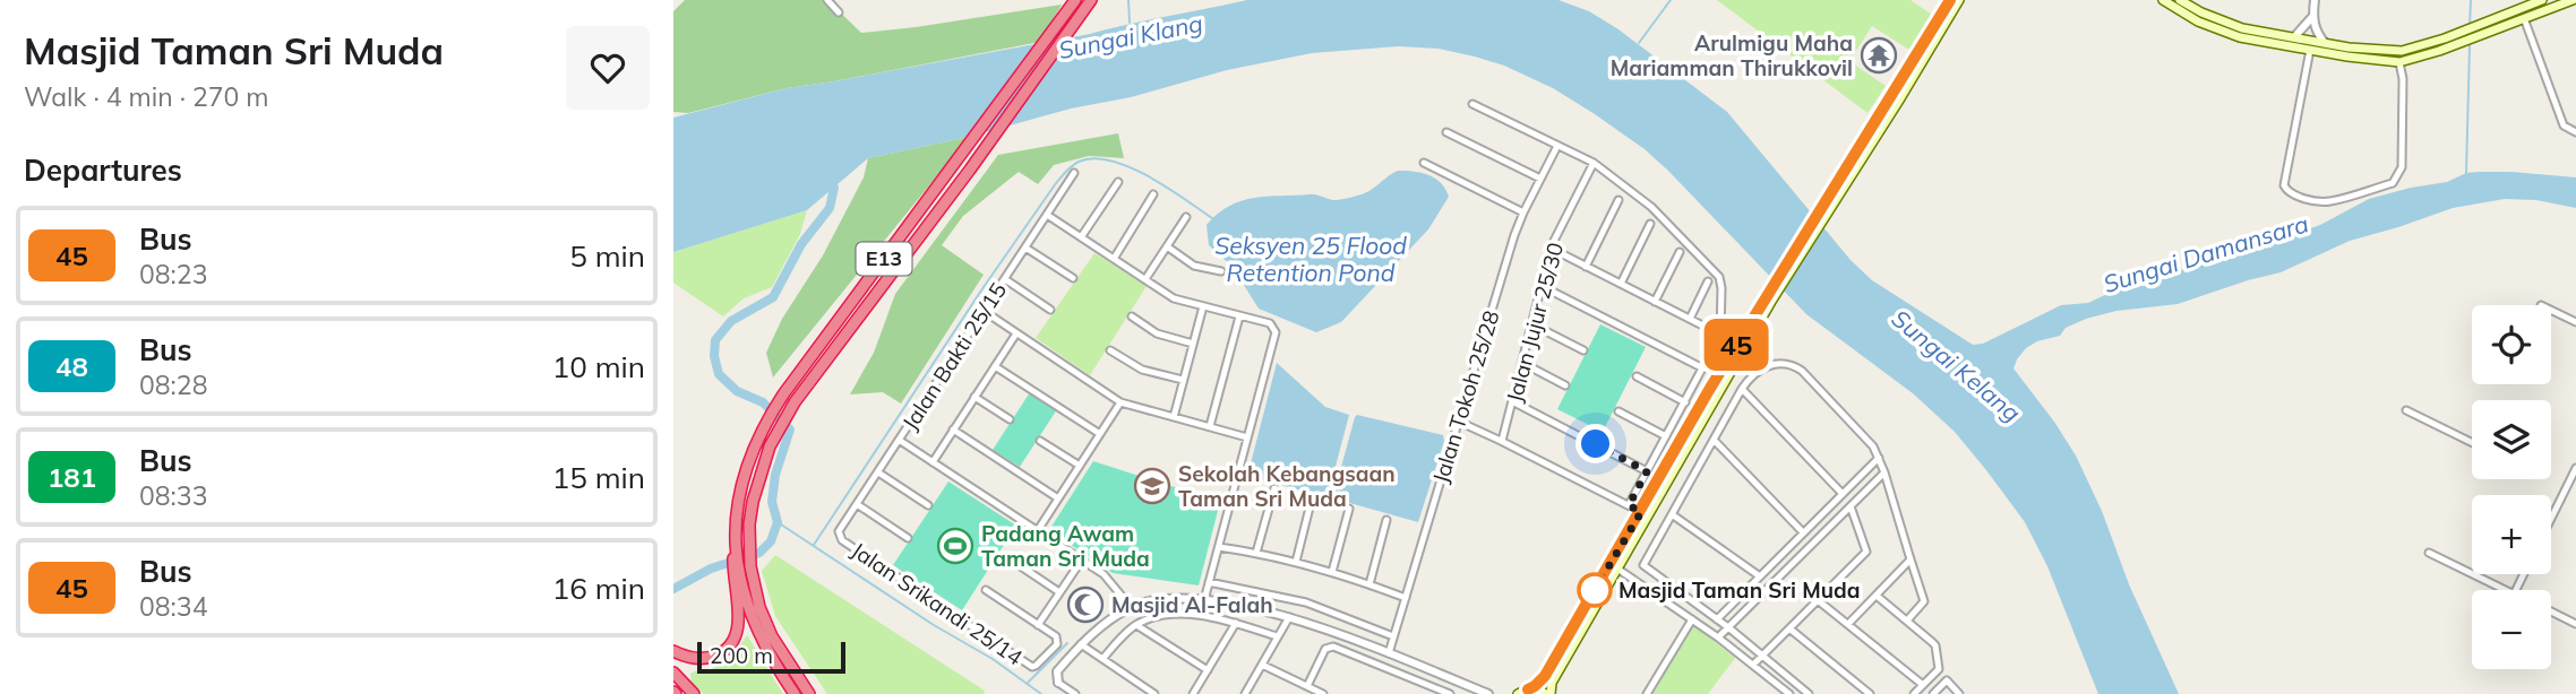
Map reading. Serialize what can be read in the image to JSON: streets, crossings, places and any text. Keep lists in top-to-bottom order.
{
  "streets": {
    "highway": ["E13"],
    "street": [
      "Jalan Jujur 25/30",
      "Jalan Bakti 25/15",
      "Jalan Tokoh 25/28",
      "Jalan Srikandi 25/14"
    ]
  },
  "crossings": [
    ["Jalan Bakti 25/15", "Jalan Srikandi 25/14"]
  ],
  "water": [
    "Sungai Klang",
    "Seksyen 25 Flood Retention Pond",
    "Sungai Damansara",
    "Sungai Kelang"
  ],
  "places": {
    "temple": ["Arulmigu Maha Mariamman Thirukkovil"],
    "school or university": ["Sekolah Kebangsaan Taman Sri Muda"],
    "sports": ["Padang Awam Taman Sri Muda"],
    "other": ["Masjid Taman Sri Muda"],
    "mosque": ["Masjid Al-Falah"]
  },
  "lines": ["bus line 45"],
  "scale_bar": "200 m",
  "page": {
    "heading": [
      ["Masjid Taman Sri Muda", "Walk · 4 min · 270 m"],
      "Departures"
    ],
    "on_map": "45",
    "list": [
      {
        "mark": "45",
        "name": "Bus",
        "note": "08:23",
        "value": "5 min"
      },
      {
        "mark": "48",
        "name": "Bus",
        "note": "08:28",
        "value": "10 min"
      },
      {
        "mark": "181",
        "name": "Bus",
        "note": "08:33",
        "value": "15 min"
      },
      {
        "mark": "45",
        "name": "Bus",
        "note": "08:34",
        "value": "16 min"
      }
    ],
    "map_buttons": ["+", "−"],
    "scale": "200 m"
  }
}
